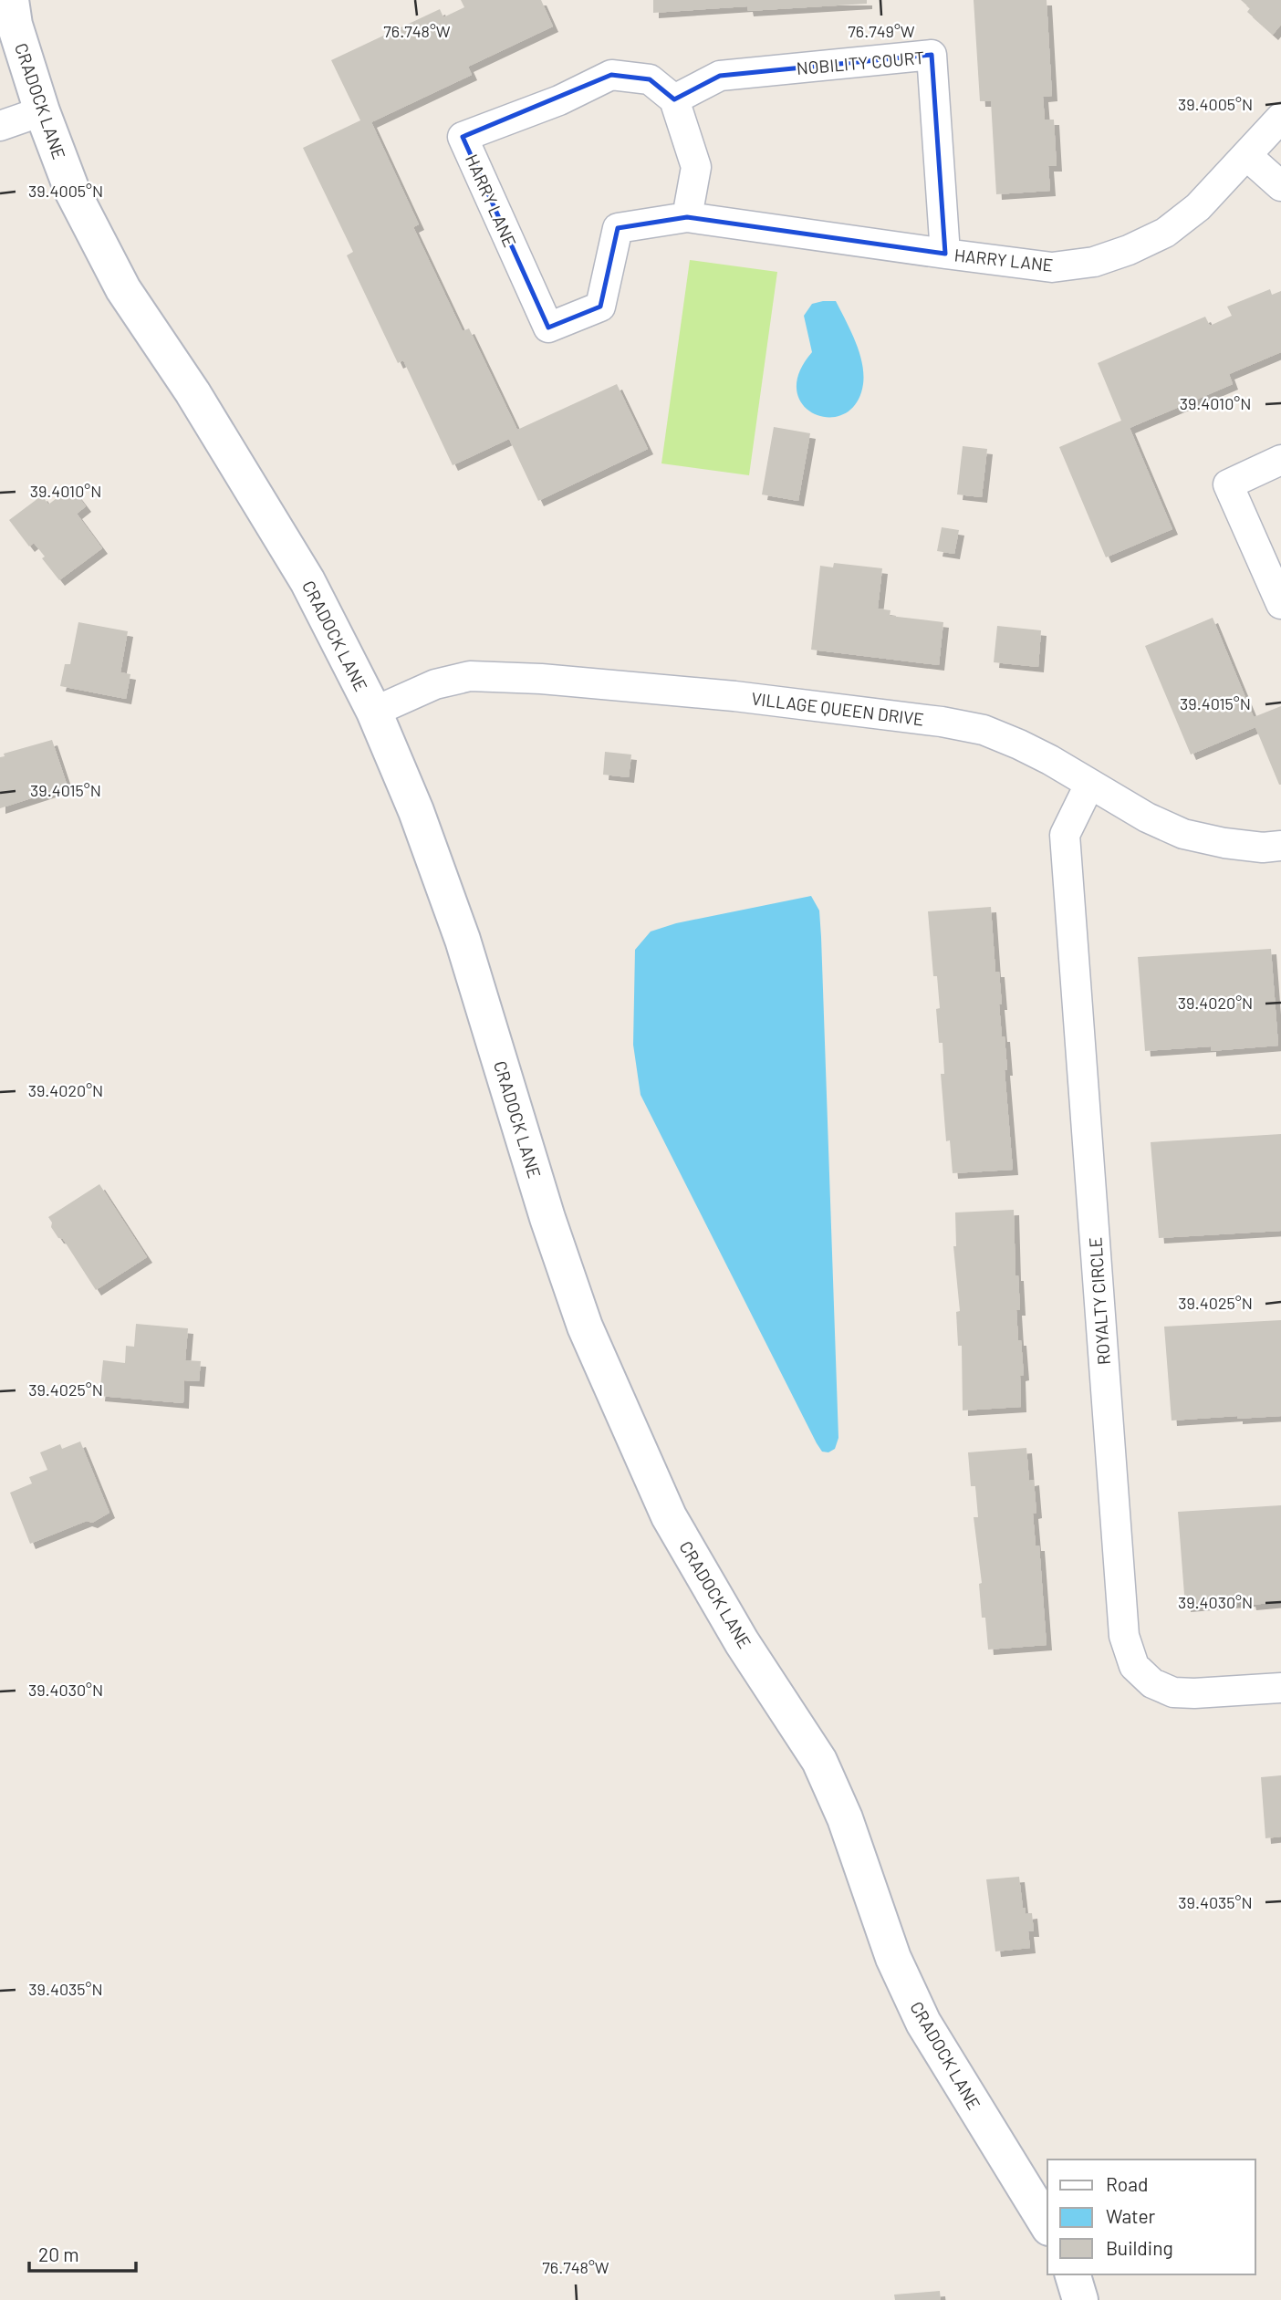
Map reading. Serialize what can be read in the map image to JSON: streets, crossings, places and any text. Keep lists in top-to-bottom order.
{
  "streets": {
    "street": [
      "NOBILITY COURT",
      "CRADOCK LANE",
      "HARRY LANE",
      "VILLAGE QUEEN DRIVE",
      "ROYALTY CIRCLE"
    ]
  },
  "crossings": [
    ["NOBILITY COURT", "HARRY LANE"],
    ["CRADOCK LANE", "VILLAGE QUEEN DRIVE"],
    ["VILLAGE QUEEN DRIVE", "ROYALTY CIRCLE"]
  ],
  "legend": ["Road", "Water", "Building"],
  "scale_bar": "20 m",
  "coordinates": [
    "76.748°W",
    "76.749°W",
    "39.4005°N",
    "39.4010°N",
    "39.4015°N",
    "39.4020°N",
    "39.4025°N",
    "39.4030°N",
    "39.4035°N"
  ]
}
